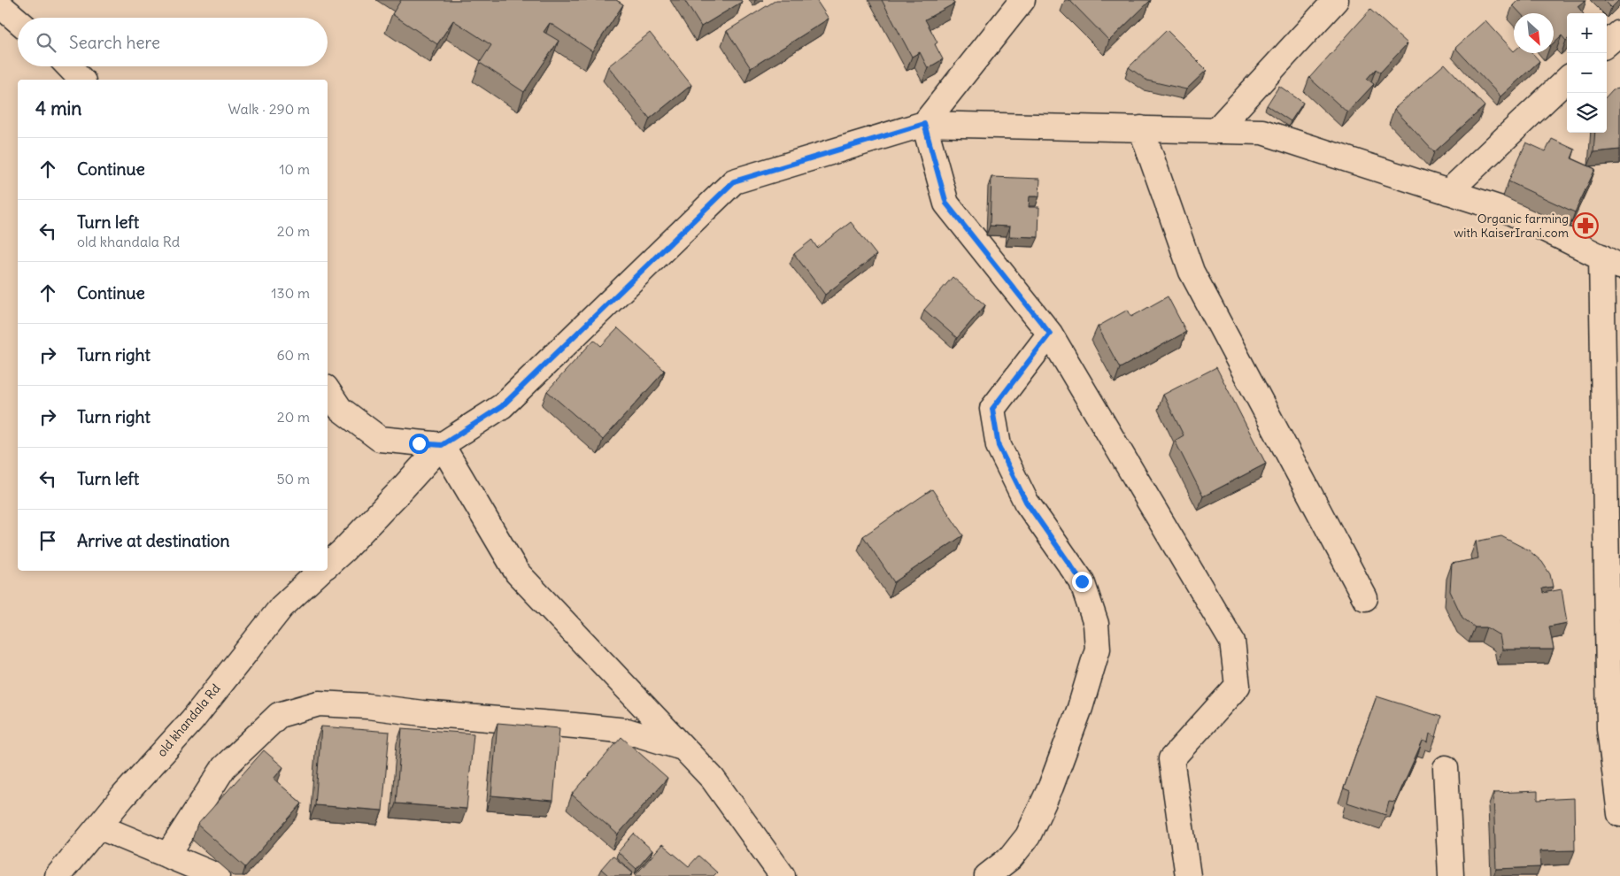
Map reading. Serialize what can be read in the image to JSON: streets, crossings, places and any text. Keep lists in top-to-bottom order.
{
  "streets": {
    "street": ["old khandala Rd"]
  },
  "places": {
    "pharmacy": ["Organic farming with KaiserIrani.com"]
  },
  "north": "bottom right",
  "page": {
    "map_buttons": ["+", "−"],
    "search": "Search here",
    "heading": ["4 min", "Walk · 290 m"],
    "list": [
      ["Continue", "10 m"],
      ["Turn left", "old khandala Rd", "20 m"],
      ["Continue", "130 m"],
      ["Turn right", "60 m"],
      ["Turn right", "20 m"],
      ["Turn left", "50 m"],
      "Arrive at destination"
    ]
  }
}
